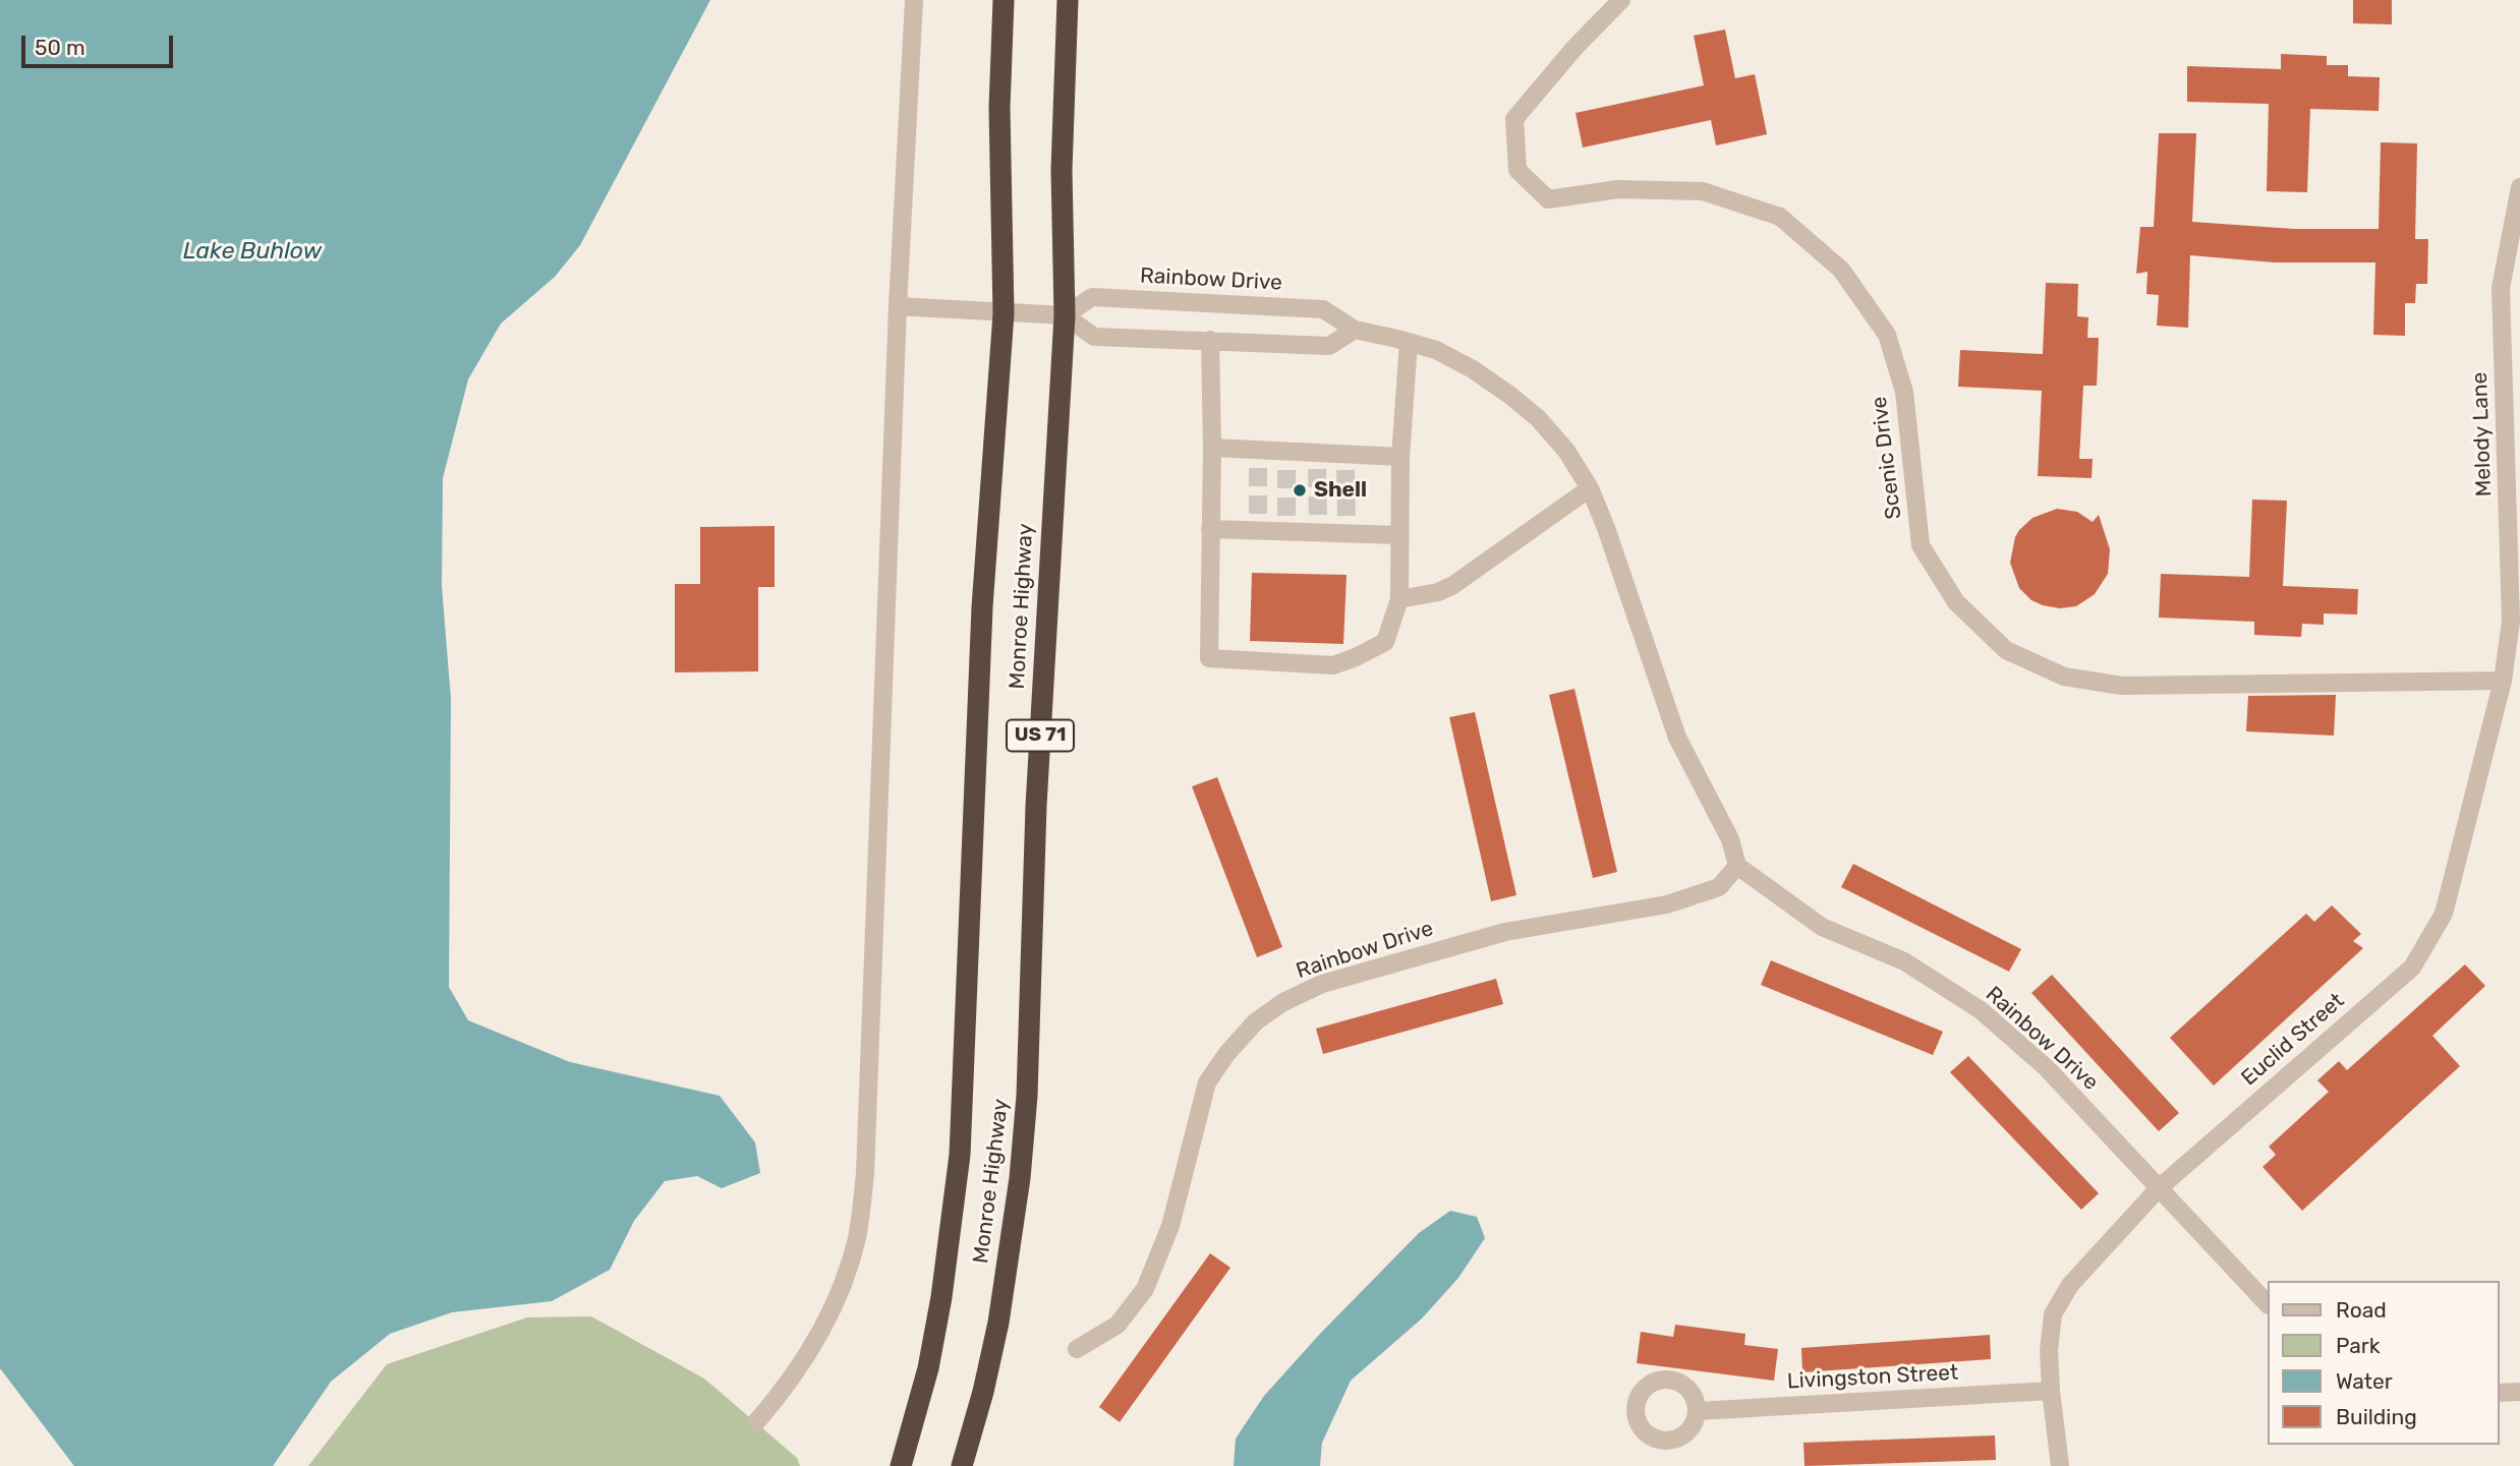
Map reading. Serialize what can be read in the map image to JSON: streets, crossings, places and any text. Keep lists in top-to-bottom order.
{
  "streets": {
    "highway": ["Monroe Highway", "US 71"],
    "street": [
      "Rainbow Drive",
      "Melody Lane",
      "Scenic Drive",
      "Euclid Street",
      "Livingston Street"
    ]
  },
  "crossings": [
    ["Rainbow Drive", "Monroe Highway"],
    ["Rainbow Drive", "Euclid Street"],
    ["Melody Lane", "Scenic Drive"],
    ["Melody Lane", "Euclid Street"],
    ["Scenic Drive", "Euclid Street"],
    ["Euclid Street", "Livingston Street"]
  ],
  "water": ["Lake Buhlow"],
  "places": ["Shell"],
  "legend": [
    "Road",
    "Park",
    "Water",
    "Building"
  ],
  "scale_bar": "50 m"
}
